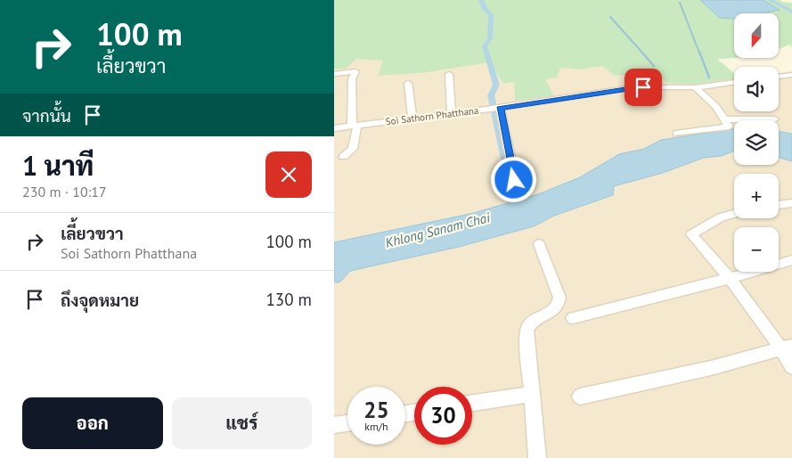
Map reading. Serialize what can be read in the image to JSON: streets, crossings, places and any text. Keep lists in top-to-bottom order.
{
  "streets": {
    "street": ["Soi Sathorn Phatthana"]
  },
  "water": ["Khlong Sanam Chai"],
  "north": "bottom",
  "page": {
    "turn": ["100 m", "เลี้ยวขวา"],
    "map_buttons": ["+", "−"],
    "then": "จากนั้น",
    "heading": ["1 นาที", "230 m · 10:17"],
    "list": [
      {
        "name": "เลี้ยวขวา",
        "note": "Soi Sathorn Phatthana",
        "value": "100 m"
      },
      {
        "name": "ถึงจุดหมาย",
        "value": "130 m"
      }
    ],
    "speed": "25 km/h",
    "limit": "30",
    "buttons": ["ออก", "แชร์"]
  }
}
